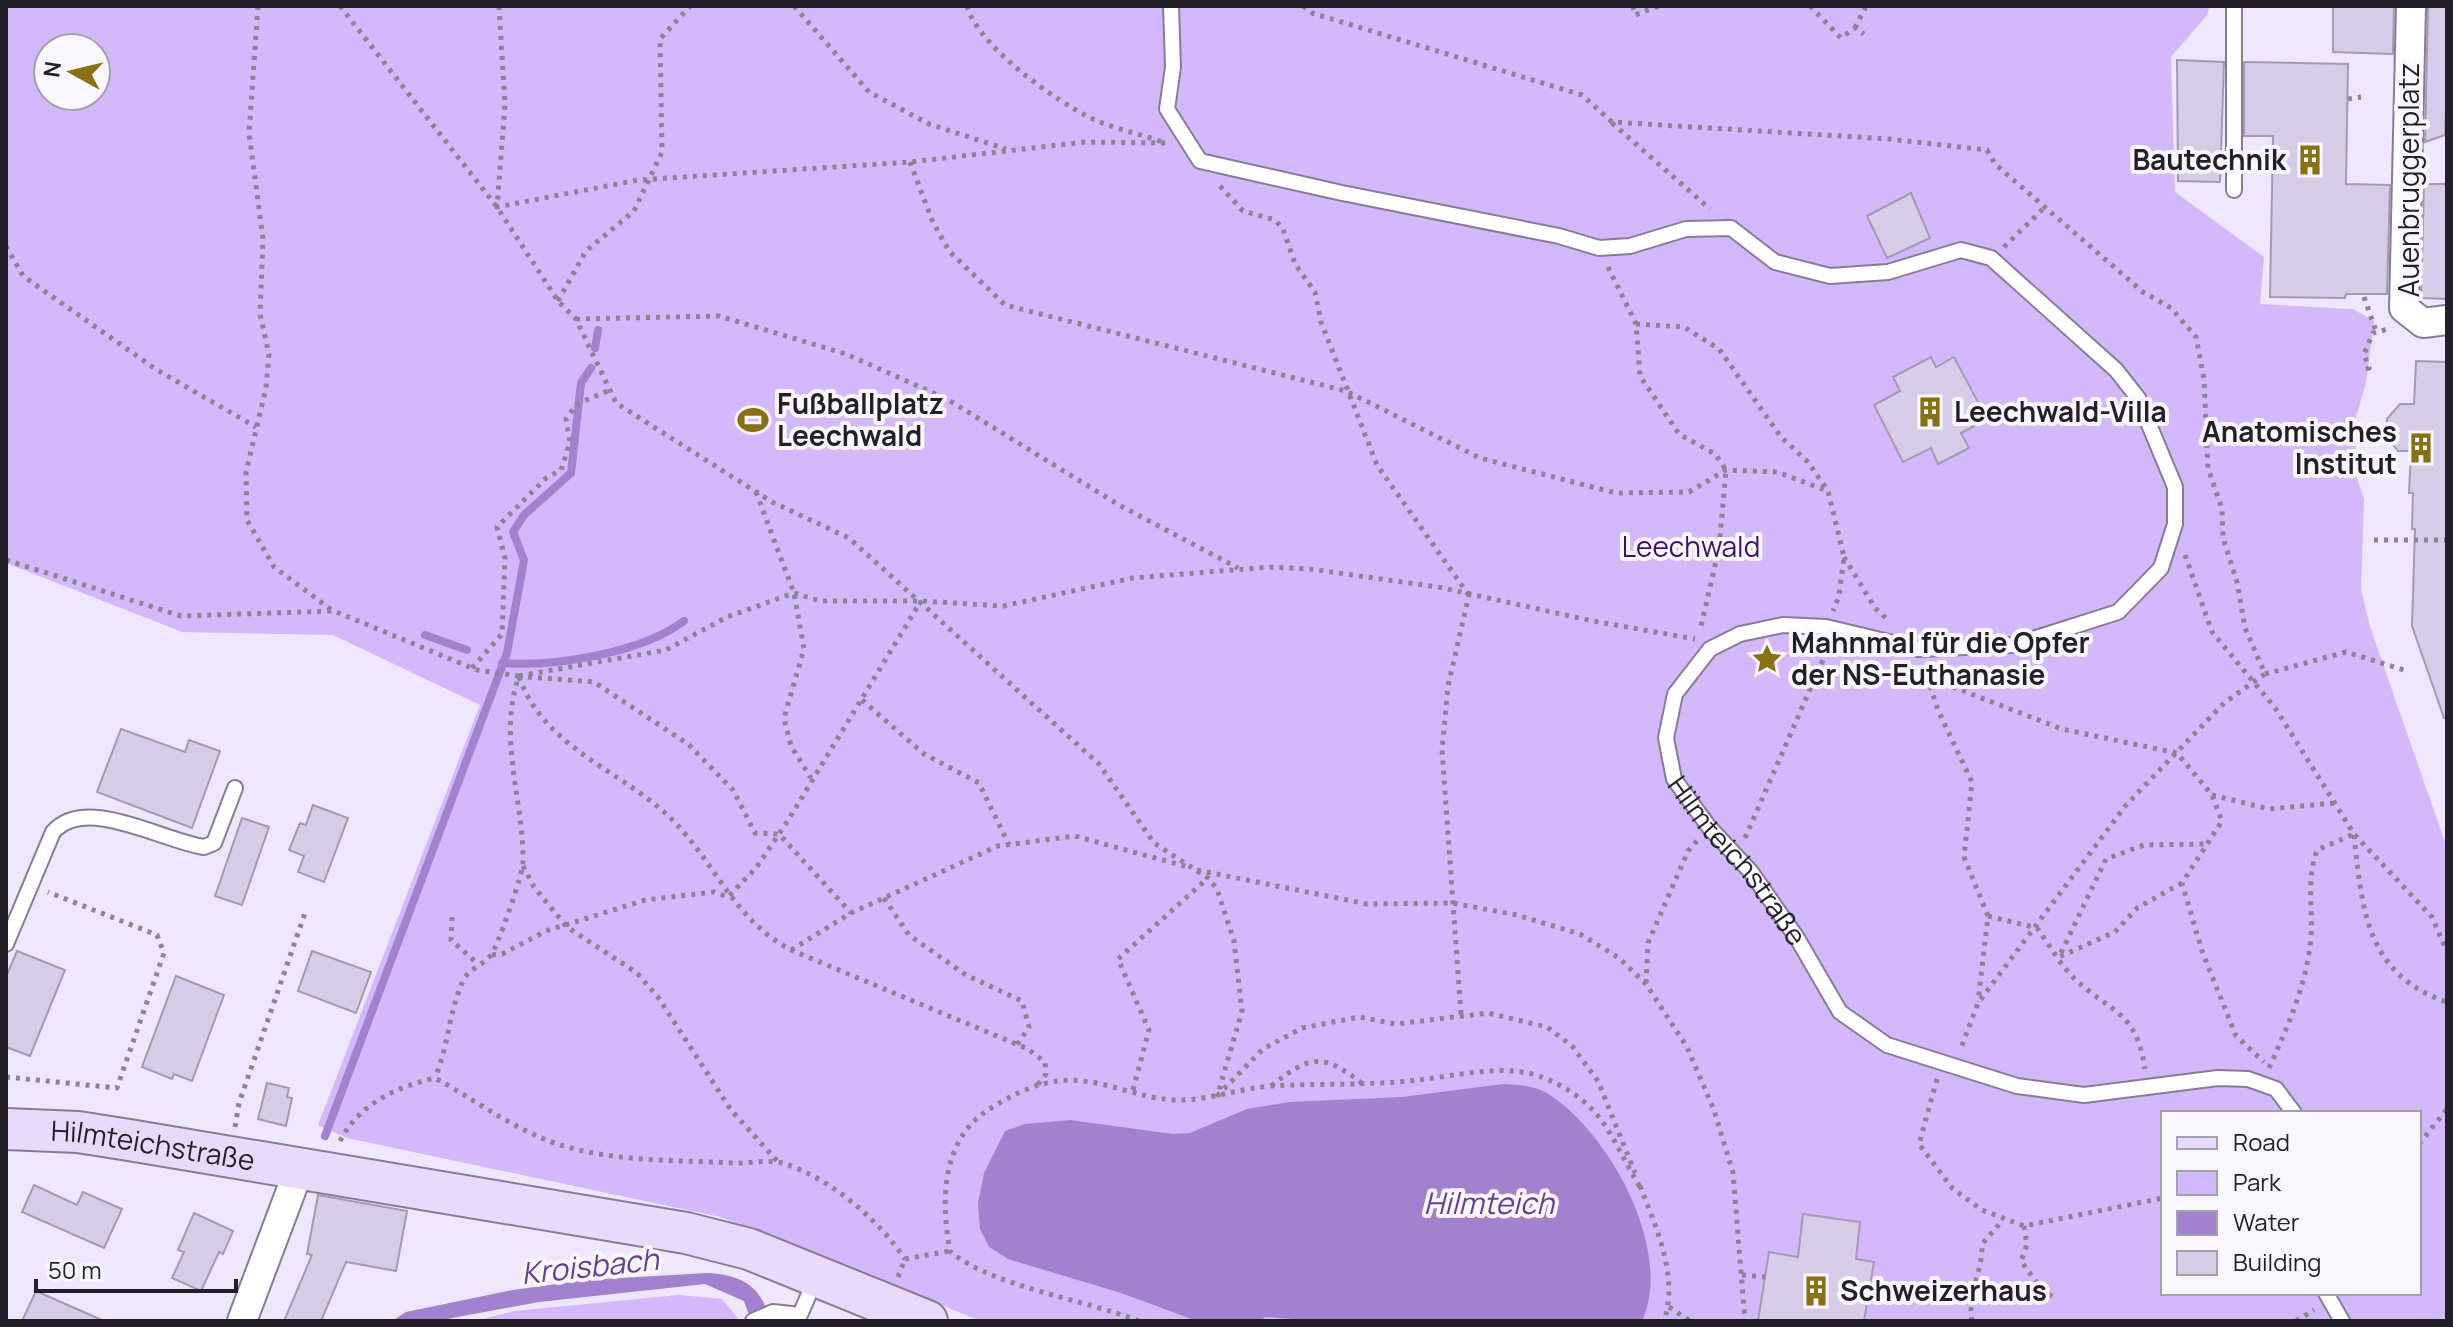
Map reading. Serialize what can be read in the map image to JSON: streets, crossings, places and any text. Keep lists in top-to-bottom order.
{
  "streets": {
    "main road": ["Hilmteichstraße"],
    "street": ["Auenbruggerplatz"]
  },
  "water": ["Hilmteich", "Kroisbach"],
  "parks": ["Leechwald"],
  "places": {
    "building": [
      "Bautechnik",
      "Leechwald-Villa",
      "Anatomisches Institut",
      "Schweizerhaus"
    ],
    "sports": ["Fußballplatz Leechwald"],
    "place": ["Mahnmal für die Opfer der NS-Euthanasie"]
  },
  "legend": [
    "Road",
    "Park",
    "Water",
    "Building"
  ],
  "scale_bar": "50 m",
  "north": "left"
}
